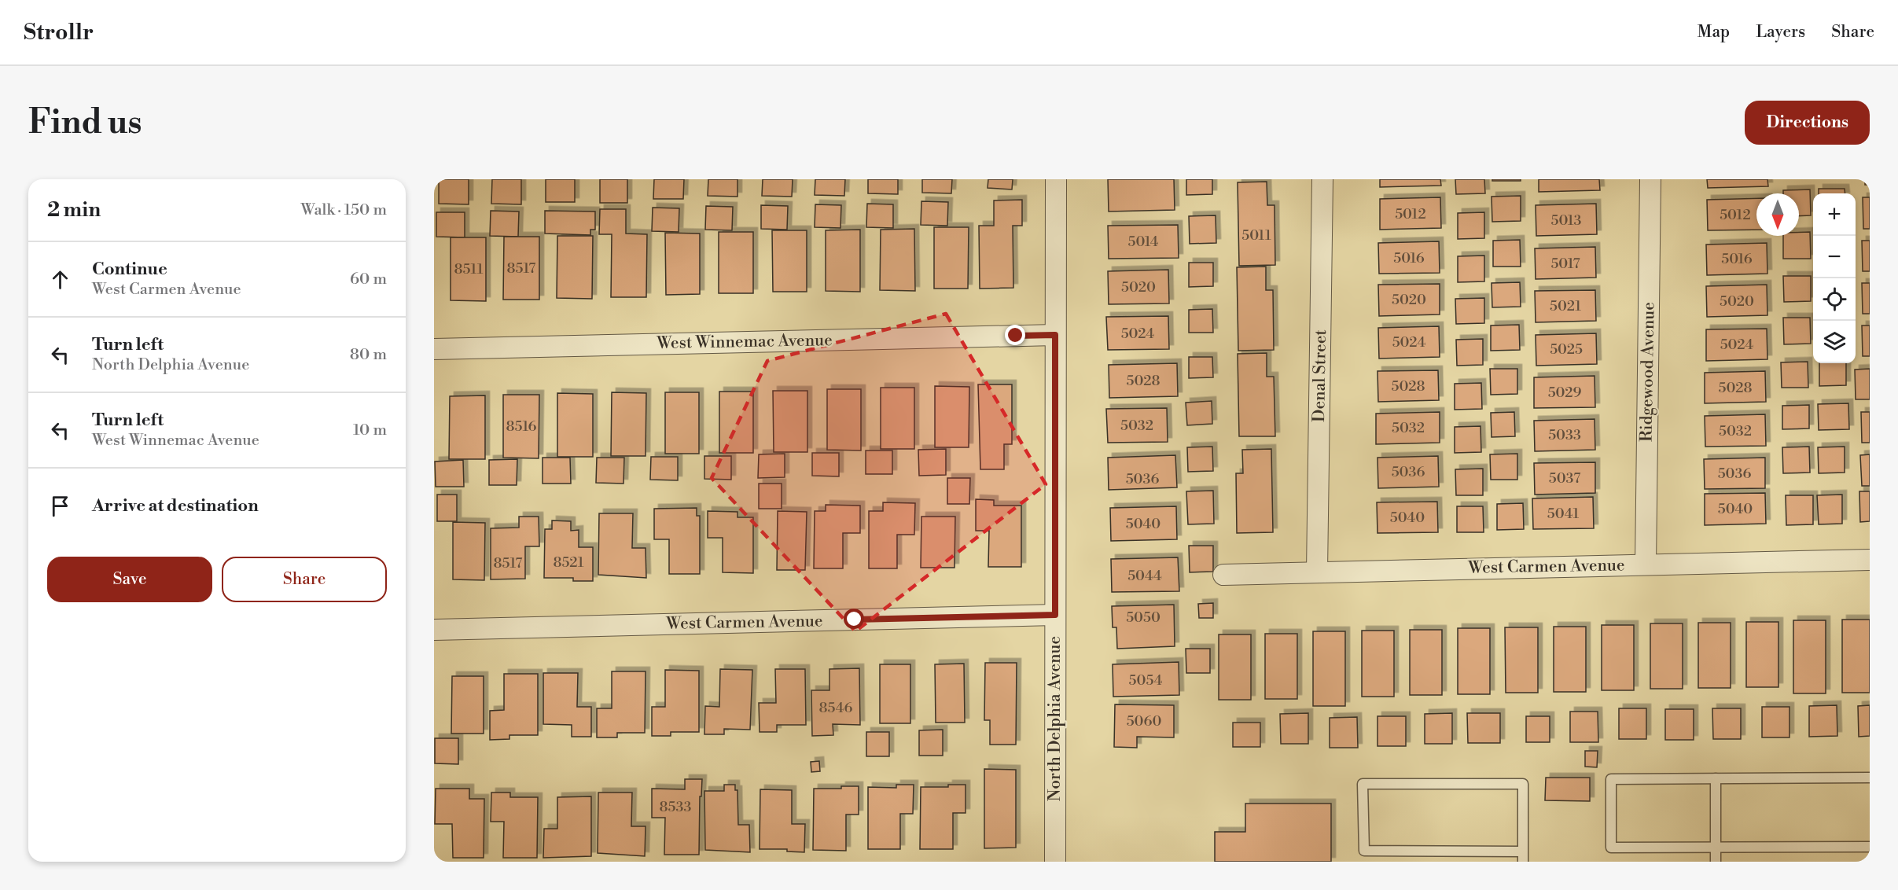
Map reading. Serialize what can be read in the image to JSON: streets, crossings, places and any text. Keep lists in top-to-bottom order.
{
  "streets": {
    "street": [
      "West Winnemac Avenue",
      "Ridgewood Avenue",
      "Denal Street",
      "West Carmen Avenue",
      "North Delphia Avenue"
    ]
  },
  "crossings": [
    ["West Winnemac Avenue", "North Delphia Avenue"],
    ["Ridgewood Avenue", "West Carmen Avenue"],
    ["Denal Street", "West Carmen Avenue"],
    ["West Carmen Avenue", "North Delphia Avenue"]
  ],
  "house_numbers": [
    "5012",
    "5012",
    "5013",
    "5011",
    "5014",
    "5016",
    "5016",
    "5017",
    "8517",
    "8511",
    "5020",
    "5020",
    "5020",
    "5021",
    "5024",
    "5024",
    "5024",
    "5025",
    "5028",
    "5028",
    "5028",
    "5029",
    "5032",
    "8516",
    "5032",
    "5032",
    "5033",
    "5036",
    "5036",
    "5037",
    "5036",
    "5040",
    "5041",
    "5040",
    "5040",
    "8521",
    "8517",
    "5044",
    "5050",
    "5054",
    "8546",
    "5060",
    "8533"
  ],
  "north": "bottom",
  "page": {
    "header": "Strollr",
    "nav": ["Map", "Layers", "Share"],
    "buttons": [
      "Directions",
      ["Save", "Share"]
    ],
    "title": "Find us",
    "heading": ["2 min", "Walk · 150 m"],
    "map_buttons": ["+", "−"],
    "list": [
      ["Continue", "West Carmen Avenue", "60 m"],
      ["Turn left", "North Delphia Avenue", "80 m"],
      ["Turn left", "West Winnemac Avenue", "10 m"],
      "Arrive at destination"
    ]
  }
}
